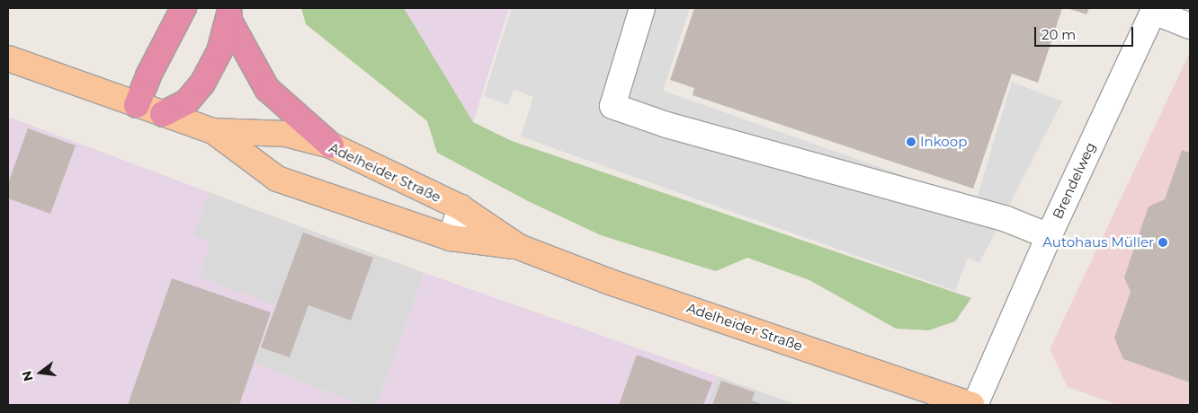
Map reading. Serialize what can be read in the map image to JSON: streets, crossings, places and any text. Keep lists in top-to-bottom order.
{
  "streets": {
    "main road": ["Adelheider Straße"],
    "street": ["Brendelweg"]
  },
  "places": ["Inkoop", "Autohaus Müller"],
  "scale_bar": "20 m",
  "north": "left"
}
